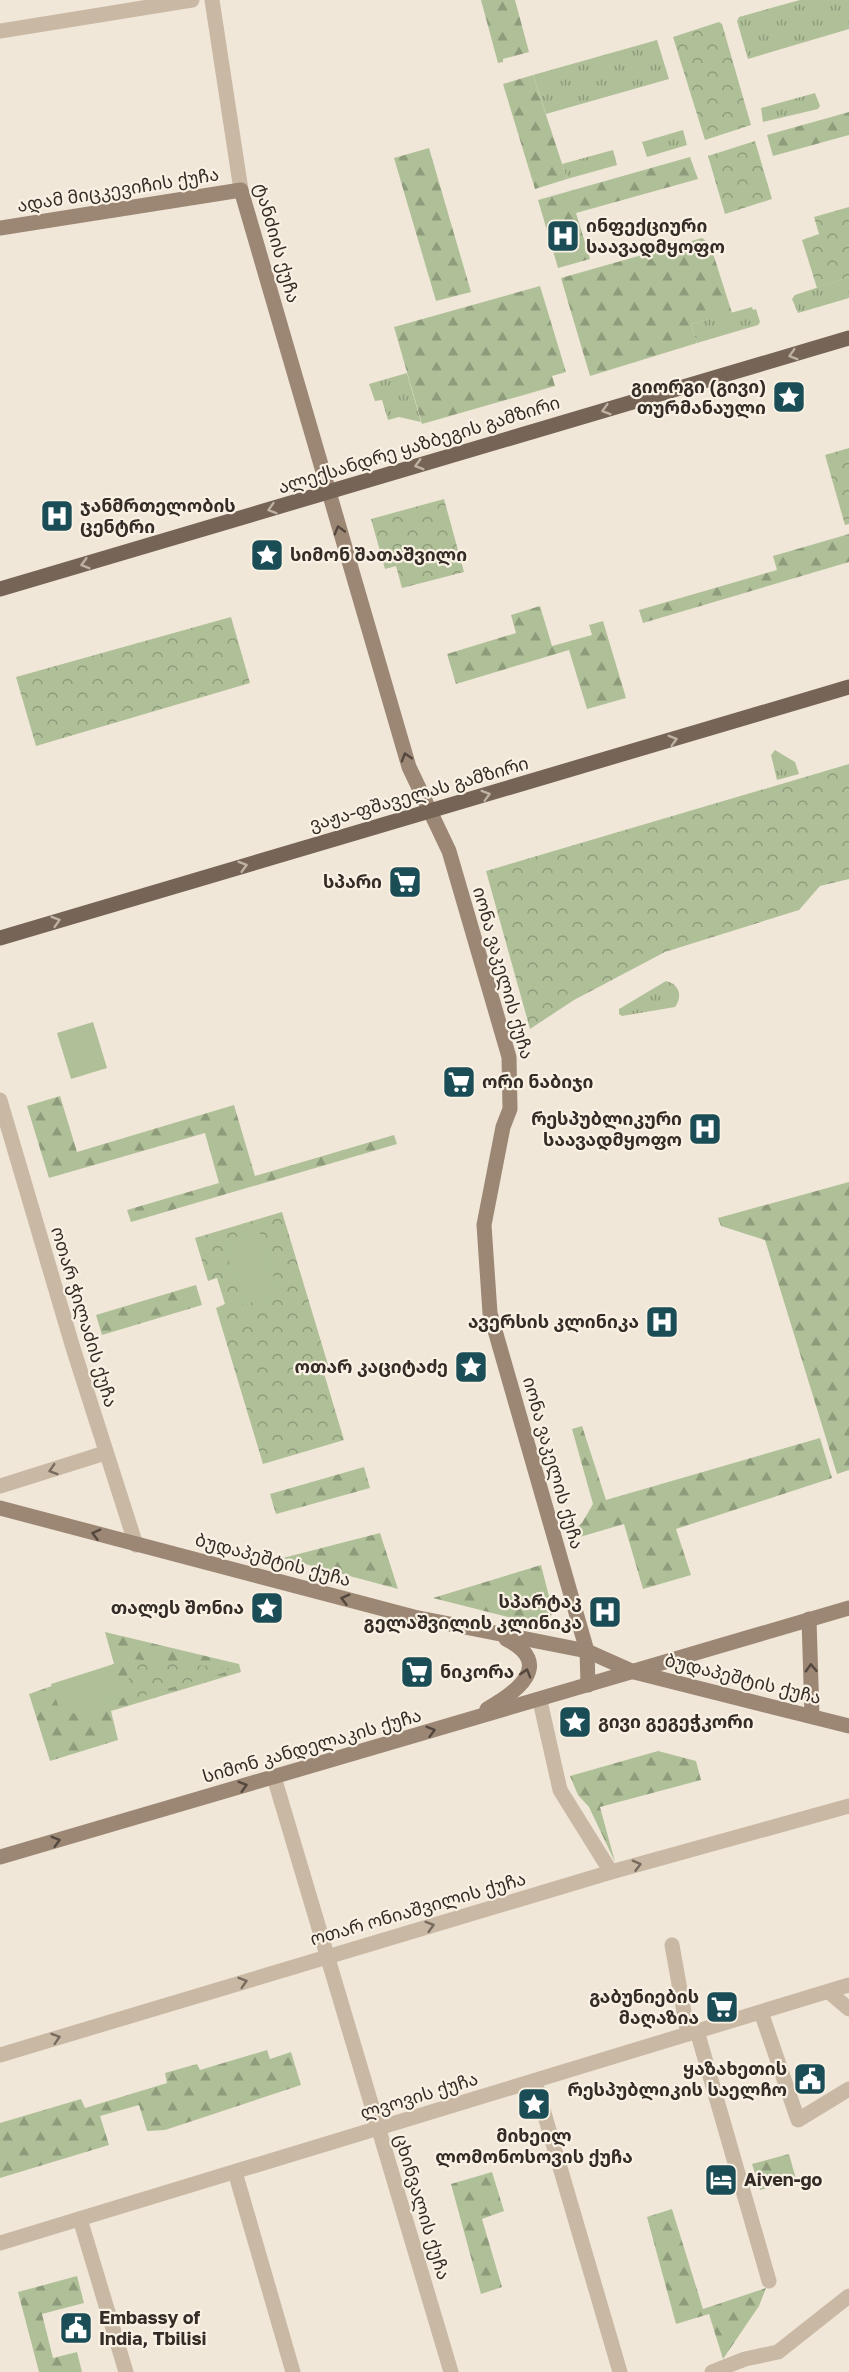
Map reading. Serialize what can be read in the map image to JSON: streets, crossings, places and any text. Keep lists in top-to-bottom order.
{
  "streets": {
    "main road": [
      "ადამ მიცკევიჩის ქუჩა",
      "ტანძიის ქუჩა",
      "ალექსანდრე ყაზბეგის გამზირი",
      "ვაჟა-ფშაველას გამზირი",
      "იონა ვაკელის ქუჩა",
      "ბუდაპეშტის ქუჩა",
      "სიმონ კანდელაკის ქუჩა"
    ],
    "street": [
      "ოთარ ჭილაძის ქუჩა",
      "ოთარ ონიაშვილის ქუჩა",
      "ლვოვის ქუჩა",
      "ცხინვალის ქუჩა"
    ]
  },
  "crossings": [
    ["ადამ მიცკევიჩის ქუჩა", "ტანძიის ქუჩა"],
    ["ტანძიის ქუჩა", "ალექსანდრე ყაზბეგის გამზირი"],
    ["ტანძიის ქუჩა", "იონა ვაკელის ქუჩა"],
    ["ალექსანდრე ყაზბეგის გამზირი", "იონა ვაკელის ქუჩა"],
    ["ვაჟა-ფშაველას გამზირი", "იონა ვაკელის ქუჩა"],
    ["იონა ვაკელის ქუჩა", "ბუდაპეშტის ქუჩა"],
    ["იონა ვაკელის ქუჩა", "სიმონ კანდელაკის ქუჩა"],
    ["ოთარ ჭილაძის ქუჩა", "ბუდაპეშტის ქუჩა"],
    ["ბუდაპეშტის ქუჩა", "სიმონ კანდელაკის ქუჩა"],
    ["სიმონ კანდელაკის ქუჩა", "ცხინვალის ქუჩა"],
    ["ოთარ ონიაშვილის ქუჩა", "ცხინვალის ქუჩა"],
    ["ლვოვის ქუჩა", "ცხინვალის ქუჩა"]
  ],
  "one_way": [
    "ალექსანდრე ყაზბეგის გამზირი",
    "ვაჟა-ფშაველას გამზირი",
    "ბუდაპეშტის ქუჩა",
    "სიმონ კანდელაკის ქუჩა",
    "ოთარ ონიაშვილის ქუჩა"
  ],
  "places": {
    "hospital": [
      "ინფექციური საავადმყოფო",
      "ჯანმრთელობის ცენტრი",
      "რესპუბლიკური საავადმყოფო",
      "ავერსის კლინიკა",
      "სპარტაკ გელაშვილის კლინიკა"
    ],
    "place": [
      "გიორგი (გივი) თურმანაული",
      "სიმონ შათაშვილი",
      "ოთარ კაციტაძე",
      "თალეს შონია",
      "გივი გეგეჭკორი",
      "მიხეილ ლომონოსოვის ქუჩა"
    ],
    "supermarket": [
      "სპარი",
      "ორი ნაბიჯი",
      "ნიკორა",
      "გაბუნიების მაღაზია"
    ],
    "public building": ["ყაზახეთის რესპუბლიკის საელჩო", "Embassy of India, Tbilisi"],
    "hotel": ["Aiven-go"]
  }
}
